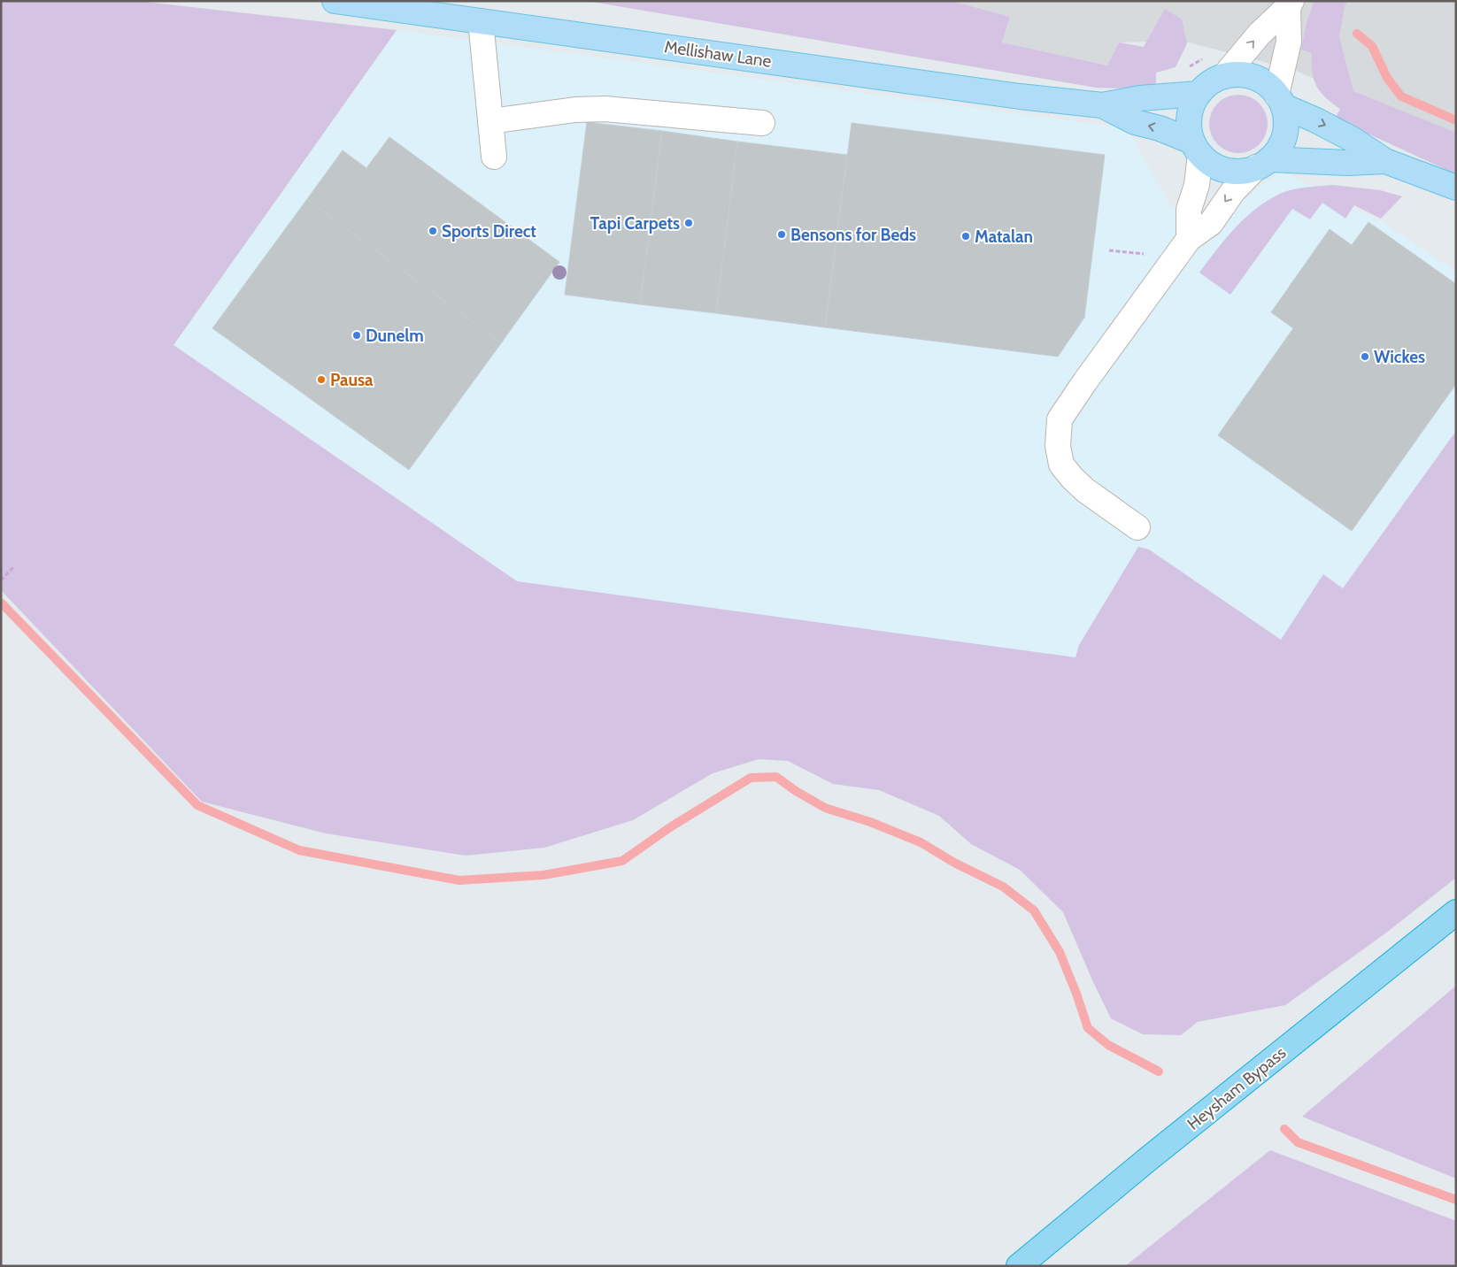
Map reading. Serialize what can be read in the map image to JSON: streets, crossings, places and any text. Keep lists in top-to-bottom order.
{
  "streets": {
    "highway": ["Heysham Bypass"],
    "main road": ["Mellishaw Lane"]
  },
  "places": [
    "Tapi Carpets",
    "Sports Direct",
    "Bensons for Beds",
    "Matalan",
    "Dunelm",
    "Wickes",
    "Pausa"
  ]
}
